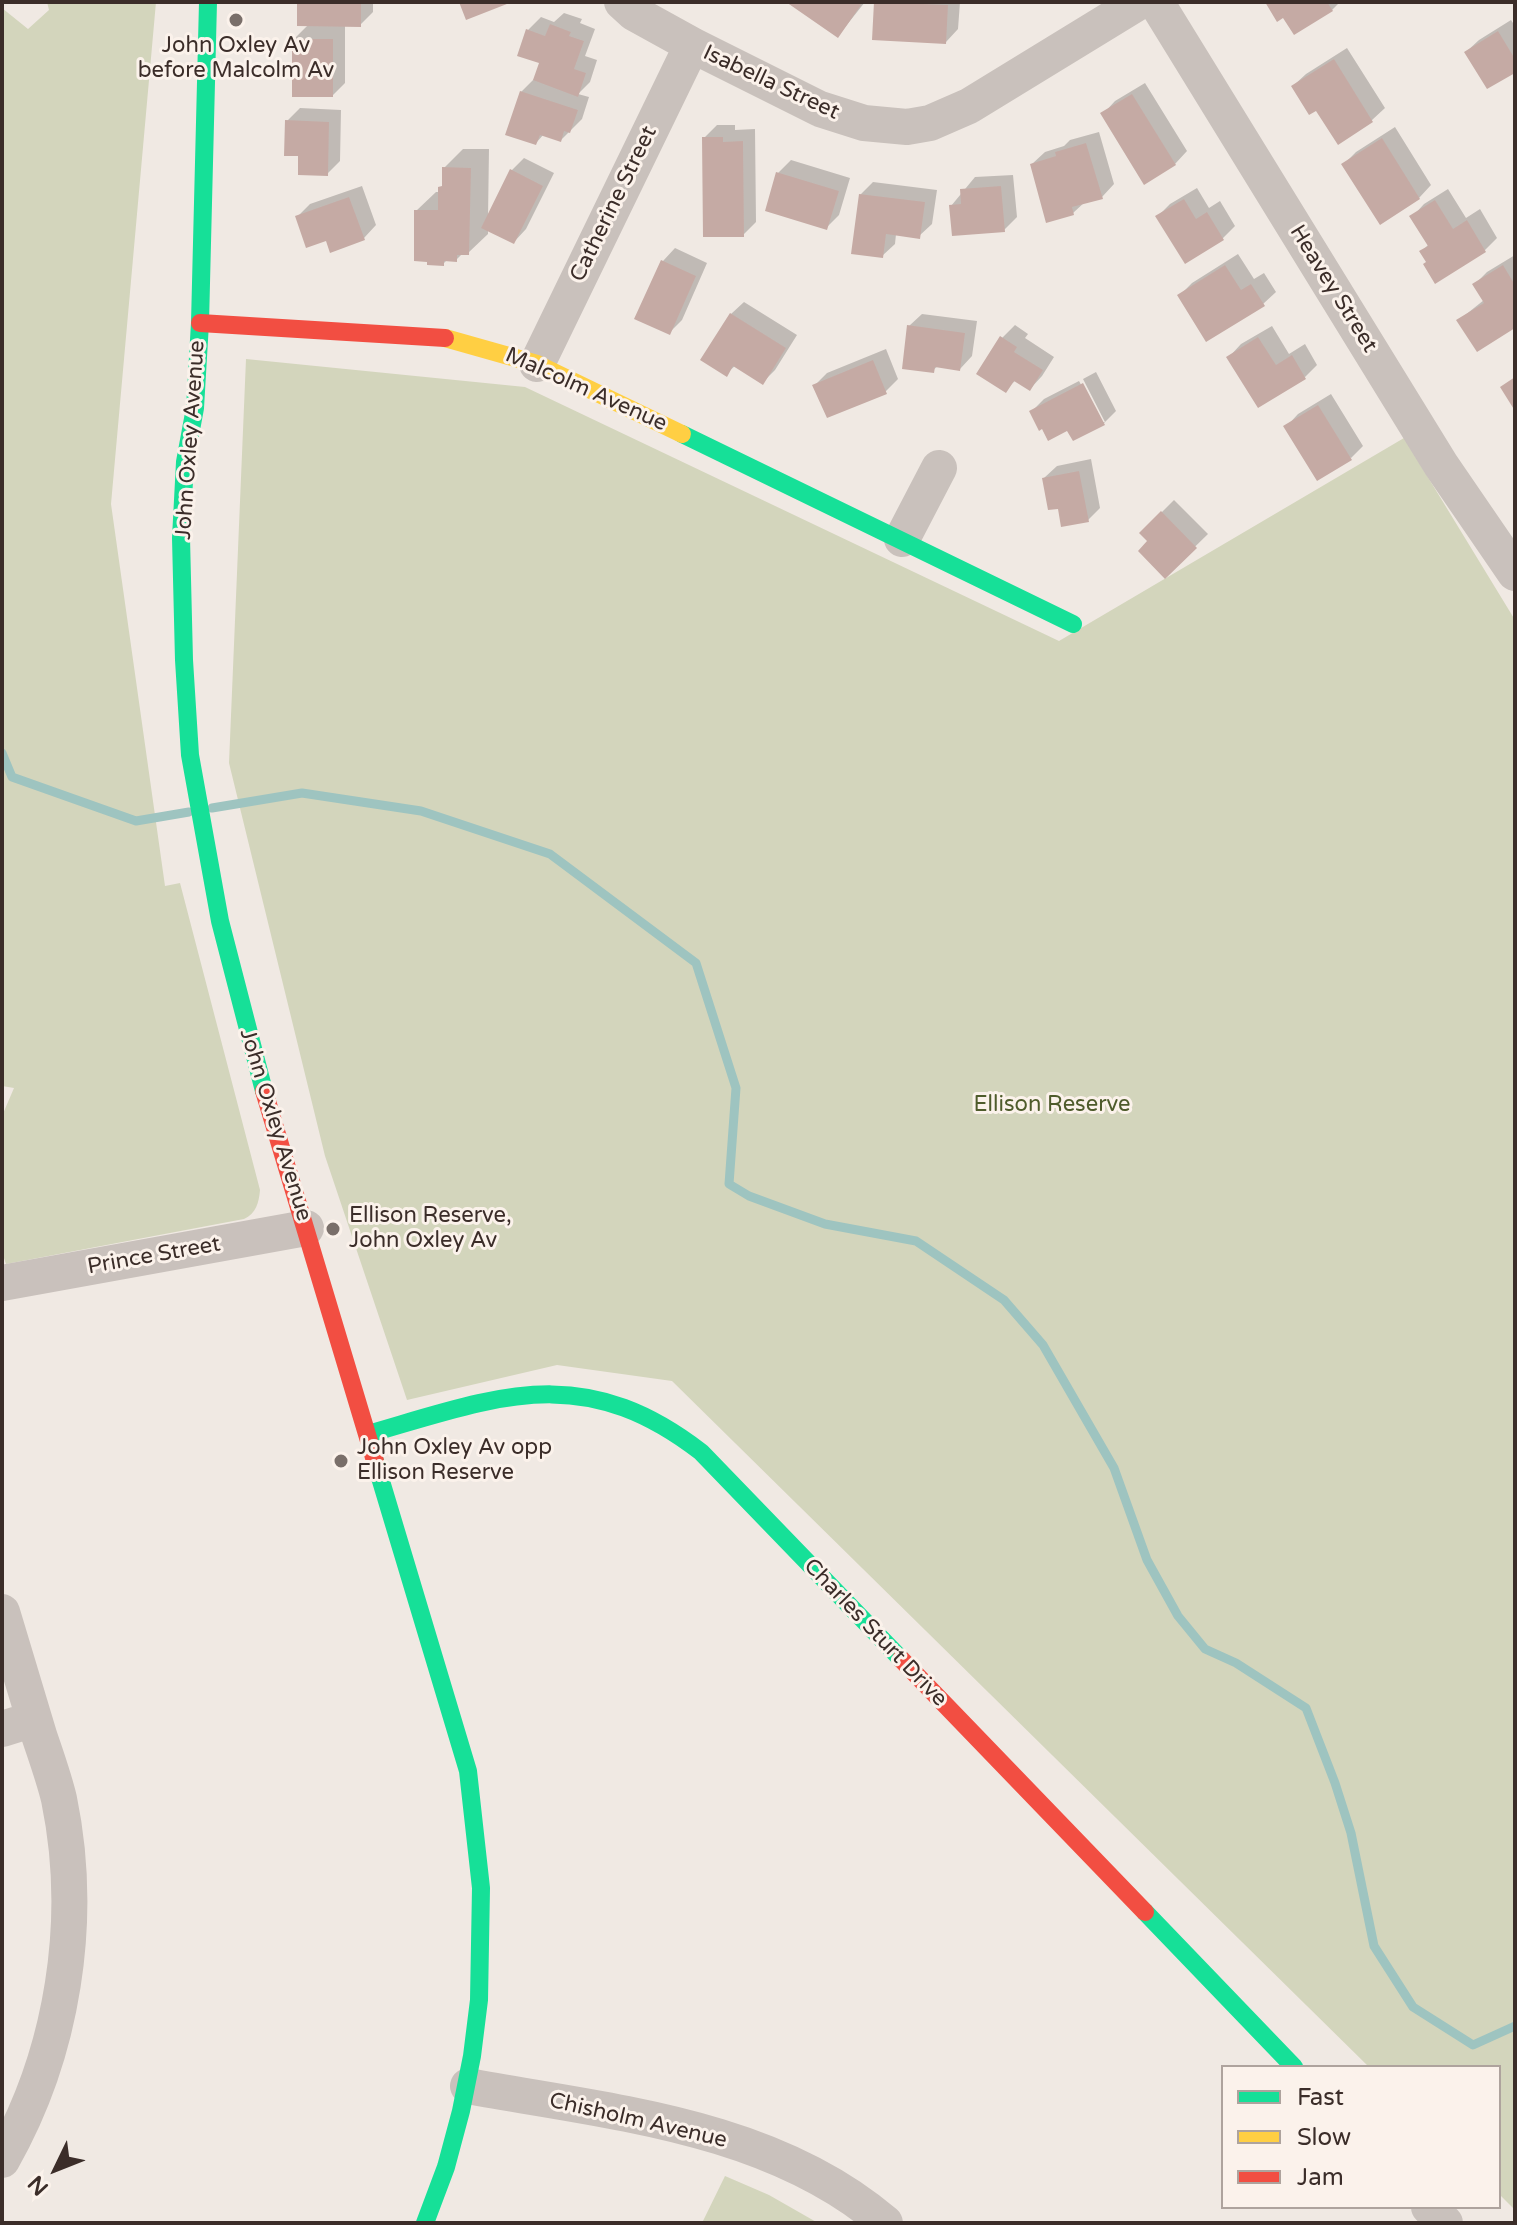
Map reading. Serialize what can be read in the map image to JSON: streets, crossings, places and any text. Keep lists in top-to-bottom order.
{
  "streets": {
    "street": [
      "Isabella Street",
      "Catherine Street",
      "Heavey Street",
      "Malcolm Avenue",
      "John Oxley Avenue",
      "Prince Street",
      "Charles Sturt Drive",
      "Chisholm Avenue"
    ]
  },
  "crossings": [
    ["Isabella Street", "Catherine Street"],
    ["Catherine Street", "Malcolm Avenue"],
    ["Malcolm Avenue", "John Oxley Avenue"],
    ["John Oxley Avenue", "Prince Street"],
    ["John Oxley Avenue", "Charles Sturt Drive"],
    ["John Oxley Avenue", "Chisholm Avenue"]
  ],
  "parks": ["Ellison Reserve"],
  "places": ["John Oxley Av before Malcolm Av", "Ellison Reserve, John Oxley Av", "John Oxley Av opp Ellison Reserve"],
  "legend": ["Fast", "Slow", "Jam"],
  "north": "bottom left"
}
